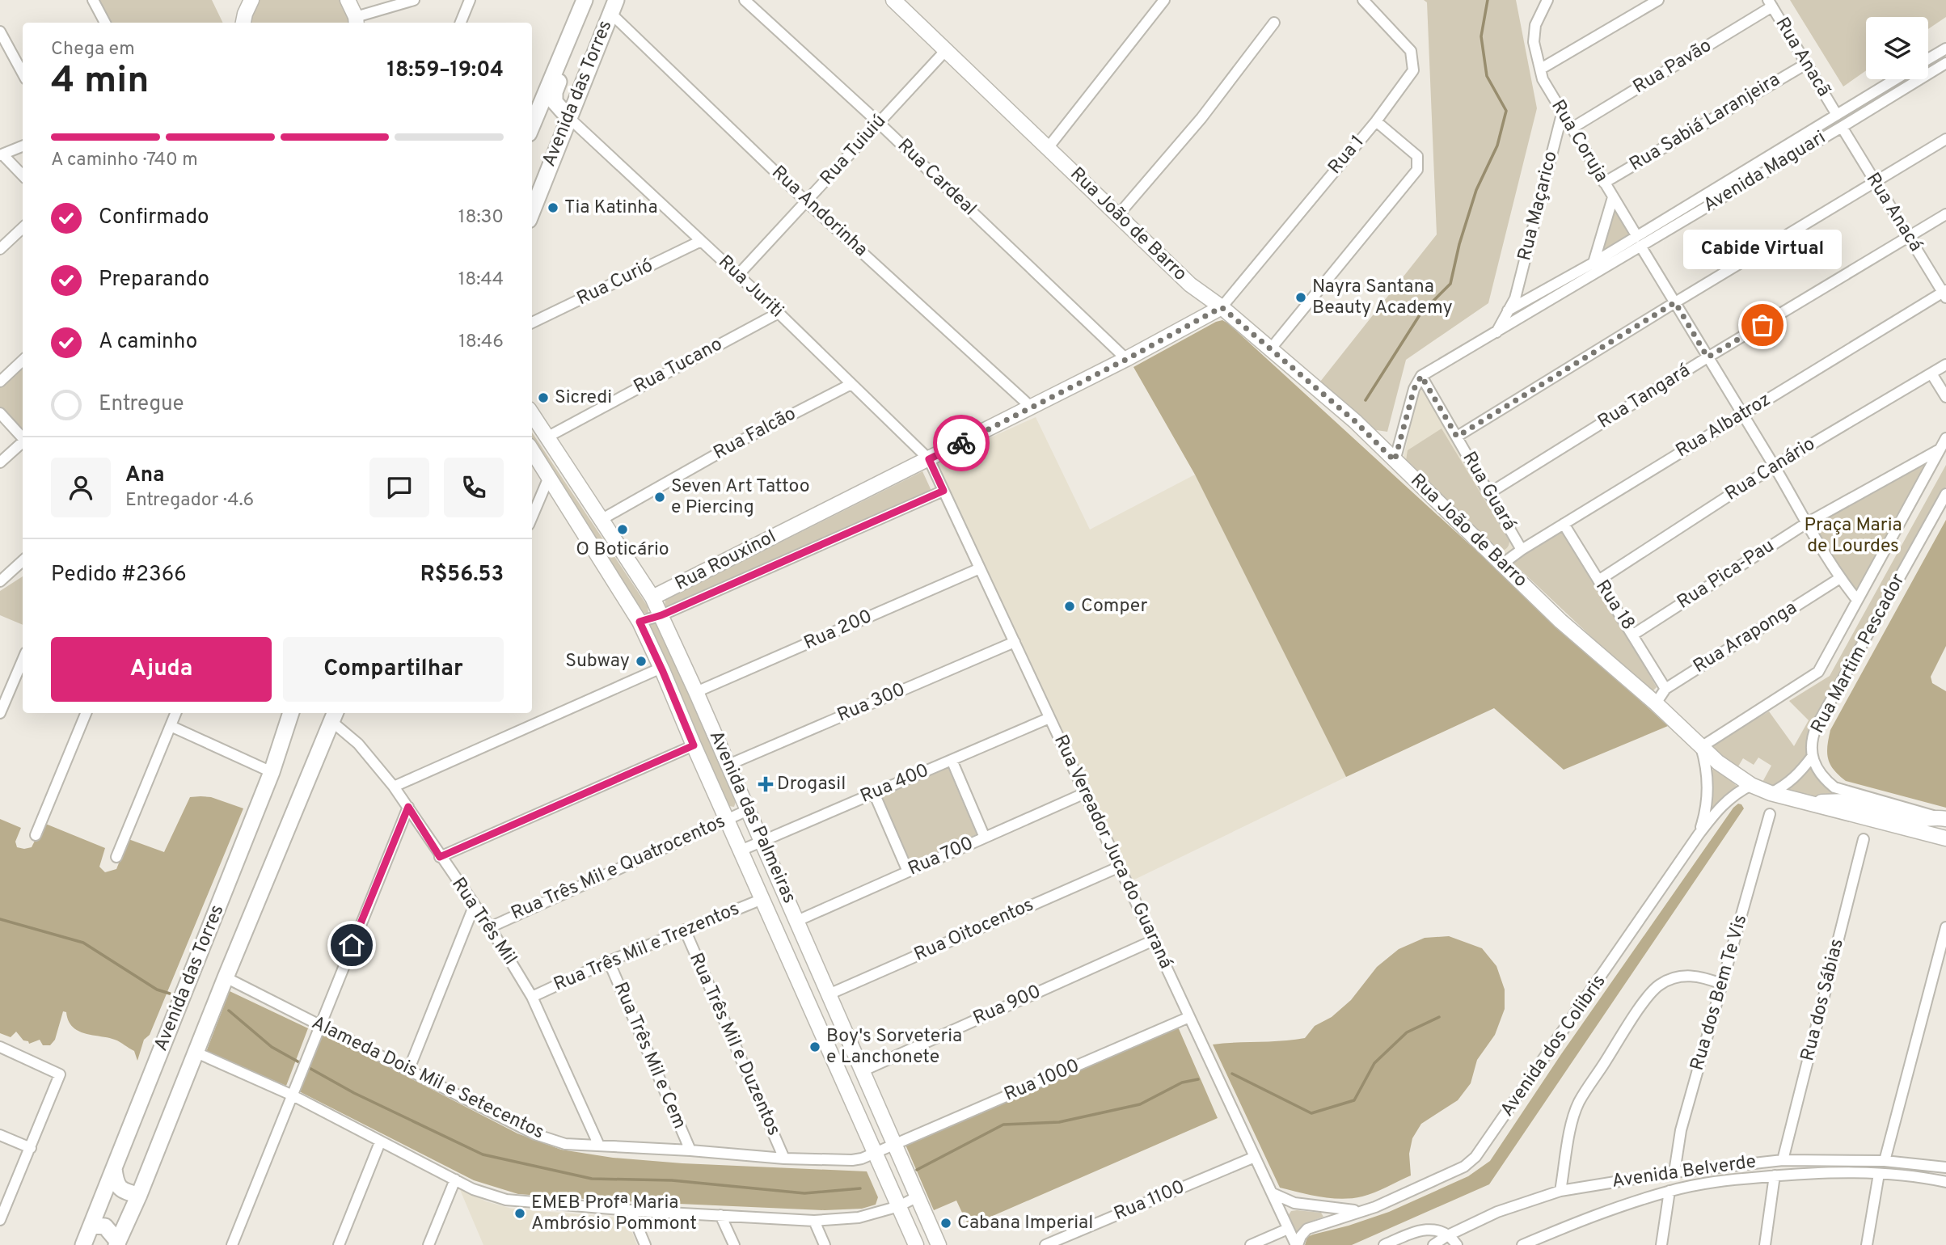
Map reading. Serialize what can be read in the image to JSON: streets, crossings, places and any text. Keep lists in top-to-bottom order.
{
  "streets": {
    "main road": ["Avenida das Torres"],
    "street": [
      "Rua Anacã",
      "Rua Pavão",
      "Rua Sabiá Laranjeira",
      "Rua Coruja",
      "Rua Tuiuiú",
      "Rua 1",
      "Avenida Maguari",
      "Rua Cardeal",
      "Rua Maçarico",
      "Rua Andorinha",
      "Rua Anacá",
      "Rua João de Barro",
      "Rua Curió",
      "Rua Juriti",
      "Rua Tucano",
      "Rua Tangará",
      "Rua Albatroz",
      "Rua Falcão",
      "Rua Canário",
      "Rua Guará",
      "Rua Rouxinol",
      "Rua Pica-Pau",
      "Rua 18",
      "Rua 200",
      "Rua Araponga",
      "Rua Martim Pescador",
      "Rua 300",
      "Rua 400",
      "Avenida das Palmeiras",
      "Rua Vereador Juca do Guaraná",
      "Rua 700",
      "Rua Três Mil e Quatrocentos",
      "Rua Três Mil",
      "Rua Oitocentos",
      "Rua Três Mil e Trezentos",
      "Rua dos Bem Te Vis",
      "Rua dos Sábias",
      "Rua 900",
      "Rua Três Mil e Duzentos",
      "Avenida dos Colibris",
      "Rua Três Mil e Cem",
      "Alameda Dois Mil e Setecentos",
      "Rua 1000",
      "Avenida Belverde",
      "Rua 1100"
    ]
  },
  "crossings": [
    ["Rua Anacã", "Rua Pavão"],
    ["Rua Anacã", "Rua Sabiá Laranjeira"],
    ["Rua Anacã", "Avenida Maguari"],
    ["Rua Pavão", "Rua Coruja"],
    ["Avenida das Torres", "Rua Andorinha"],
    ["Avenida das Torres", "Rua Juriti"],
    ["Avenida das Torres", "Avenida das Palmeiras"],
    ["Avenida das Torres", "Rua Três Mil"],
    ["Avenida das Torres", "Alameda Dois Mil e Setecentos"],
    ["Rua Sabiá Laranjeira", "Rua Coruja"],
    ["Rua Coruja", "Avenida Maguari"],
    ["Rua Coruja", "Rua Maçarico"],
    ["Rua Tuiuiú", "Rua Cardeal"],
    ["Rua Tuiuiú", "Rua Andorinha"],
    ["Rua Tuiuiú", "Rua João de Barro"],
    ["Rua Tuiuiú", "Rua Juriti"],
    ["Rua 1", "Rua João de Barro"],
    ["Rua 1", "Rua Rouxinol"],
    ["Avenida Maguari", "Rua Maçarico"],
    ["Avenida Maguari", "Rua Anacá"],
    ["Avenida Maguari", "Rua Guará"],
    ["Rua Cardeal", "Rua Rouxinol"],
    ["Rua Andorinha", "Rua Rouxinol"],
    ["Rua Anacá", "Rua Tangará"],
    ["Rua Anacá", "Rua Albatroz"],
    ["Rua João de Barro", "Rua Albatroz"],
    ["Rua João de Barro", "Rua Rouxinol"],
    ["Rua João de Barro", "Rua Araponga"],
    ["Rua João de Barro", "Rua Martim Pescador"],
    ["Rua João de Barro", "Avenida dos Colibris"],
    ["Rua Curió", "Rua Juriti"],
    ["Rua Juriti", "Rua Tucano"],
    ["Rua Juriti", "Rua Falcão"],
    ["Rua Juriti", "Rua Rouxinol"],
    ["Rua Juriti", "Rua Vereador Juca do Guaraná"],
    ["Rua Tucano", "Avenida das Palmeiras"],
    ["Rua Tangará", "Rua Guará"],
    ["Rua Albatroz", "Rua Guará"],
    ["Rua Albatroz", "Rua 18"],
    ["Rua Falcão", "Avenida das Palmeiras"],
    ["Rua Canário", "Rua 18"],
    ["Rua Rouxinol", "Avenida das Palmeiras"],
    ["Rua Rouxinol", "Rua Vereador Juca do Guaraná"],
    ["Rua Pica-Pau", "Rua 18"],
    ["Rua Pica-Pau", "Rua Martim Pescador"],
    ["Rua 18", "Rua Araponga"],
    ["Rua 200", "Avenida das Palmeiras"],
    ["Rua 200", "Rua Vereador Juca do Guaraná"],
    ["Rua Martim Pescador", "Avenida dos Colibris"],
    ["Rua 300", "Avenida das Palmeiras"],
    ["Rua 300", "Rua Vereador Juca do Guaraná"],
    ["Rua 400", "Avenida das Palmeiras"],
    ["Rua 400", "Rua Vereador Juca do Guaraná"],
    ["Avenida das Palmeiras", "Rua 700"],
    ["Avenida das Palmeiras", "Rua Três Mil e Quatrocentos"],
    ["Avenida das Palmeiras", "Rua Oitocentos"],
    ["Avenida das Palmeiras", "Rua Três Mil e Trezentos"],
    ["Avenida das Palmeiras", "Rua 900"],
    ["Avenida das Palmeiras", "Alameda Dois Mil e Setecentos"],
    ["Avenida das Palmeiras", "Rua 1000"],
    ["Rua Vereador Juca do Guaraná", "Rua 700"],
    ["Rua Vereador Juca do Guaraná", "Rua Oitocentos"],
    ["Rua Vereador Juca do Guaraná", "Rua 900"],
    ["Rua Vereador Juca do Guaraná", "Avenida dos Colibris"],
    ["Rua Vereador Juca do Guaraná", "Rua 1000"],
    ["Rua Vereador Juca do Guaraná", "Rua 1100"],
    ["Rua Três Mil e Quatrocentos", "Rua Três Mil"],
    ["Rua Três Mil", "Rua Três Mil e Trezentos"],
    ["Rua Três Mil", "Alameda Dois Mil e Setecentos"],
    ["Rua Três Mil e Trezentos", "Rua Três Mil e Duzentos"],
    ["Rua Três Mil e Trezentos", "Rua Três Mil e Cem"],
    ["Rua dos Bem Te Vis", "Avenida Belverde"],
    ["Rua dos Sábias", "Avenida Belverde"],
    ["Rua Três Mil e Duzentos", "Alameda Dois Mil e Setecentos"],
    ["Rua Três Mil e Cem", "Alameda Dois Mil e Setecentos"],
    ["Alameda Dois Mil e Setecentos", "Rua 1000"]
  ],
  "parks": ["Praça Maria de Lourdes"],
  "places": {
    "other": [
      "Tia Katinha",
      "Nayra Santana Beauty Academy",
      "Cabide Virtual",
      "Sicredi",
      "Seven Art Tattoo e Piercing",
      "O Boticário",
      "Comper",
      "Subway",
      "Boy's Sorveteria e Lanchonete",
      "EMEB Profª Maria Ambrósio Pommont",
      "Cabana Imperial"
    ],
    "health": ["Drogasil"]
  },
  "page": {
    "heading": ["4 min", "Chega em", "18:59–19:04"],
    "panel": [
      "Ana",
      "Entregador · 4.6",
      "Pedido #2366",
      "R$56.53"
    ],
    "bar": "A caminho · 740 m",
    "list": [
      ["Confirmado", "18:30"],
      ["Preparando", "18:44"],
      ["A caminho", "18:46"],
      "Entregue"
    ],
    "bubble": "Cabide Virtual",
    "buttons": ["Ajuda", "Compartilhar"]
  }
}
